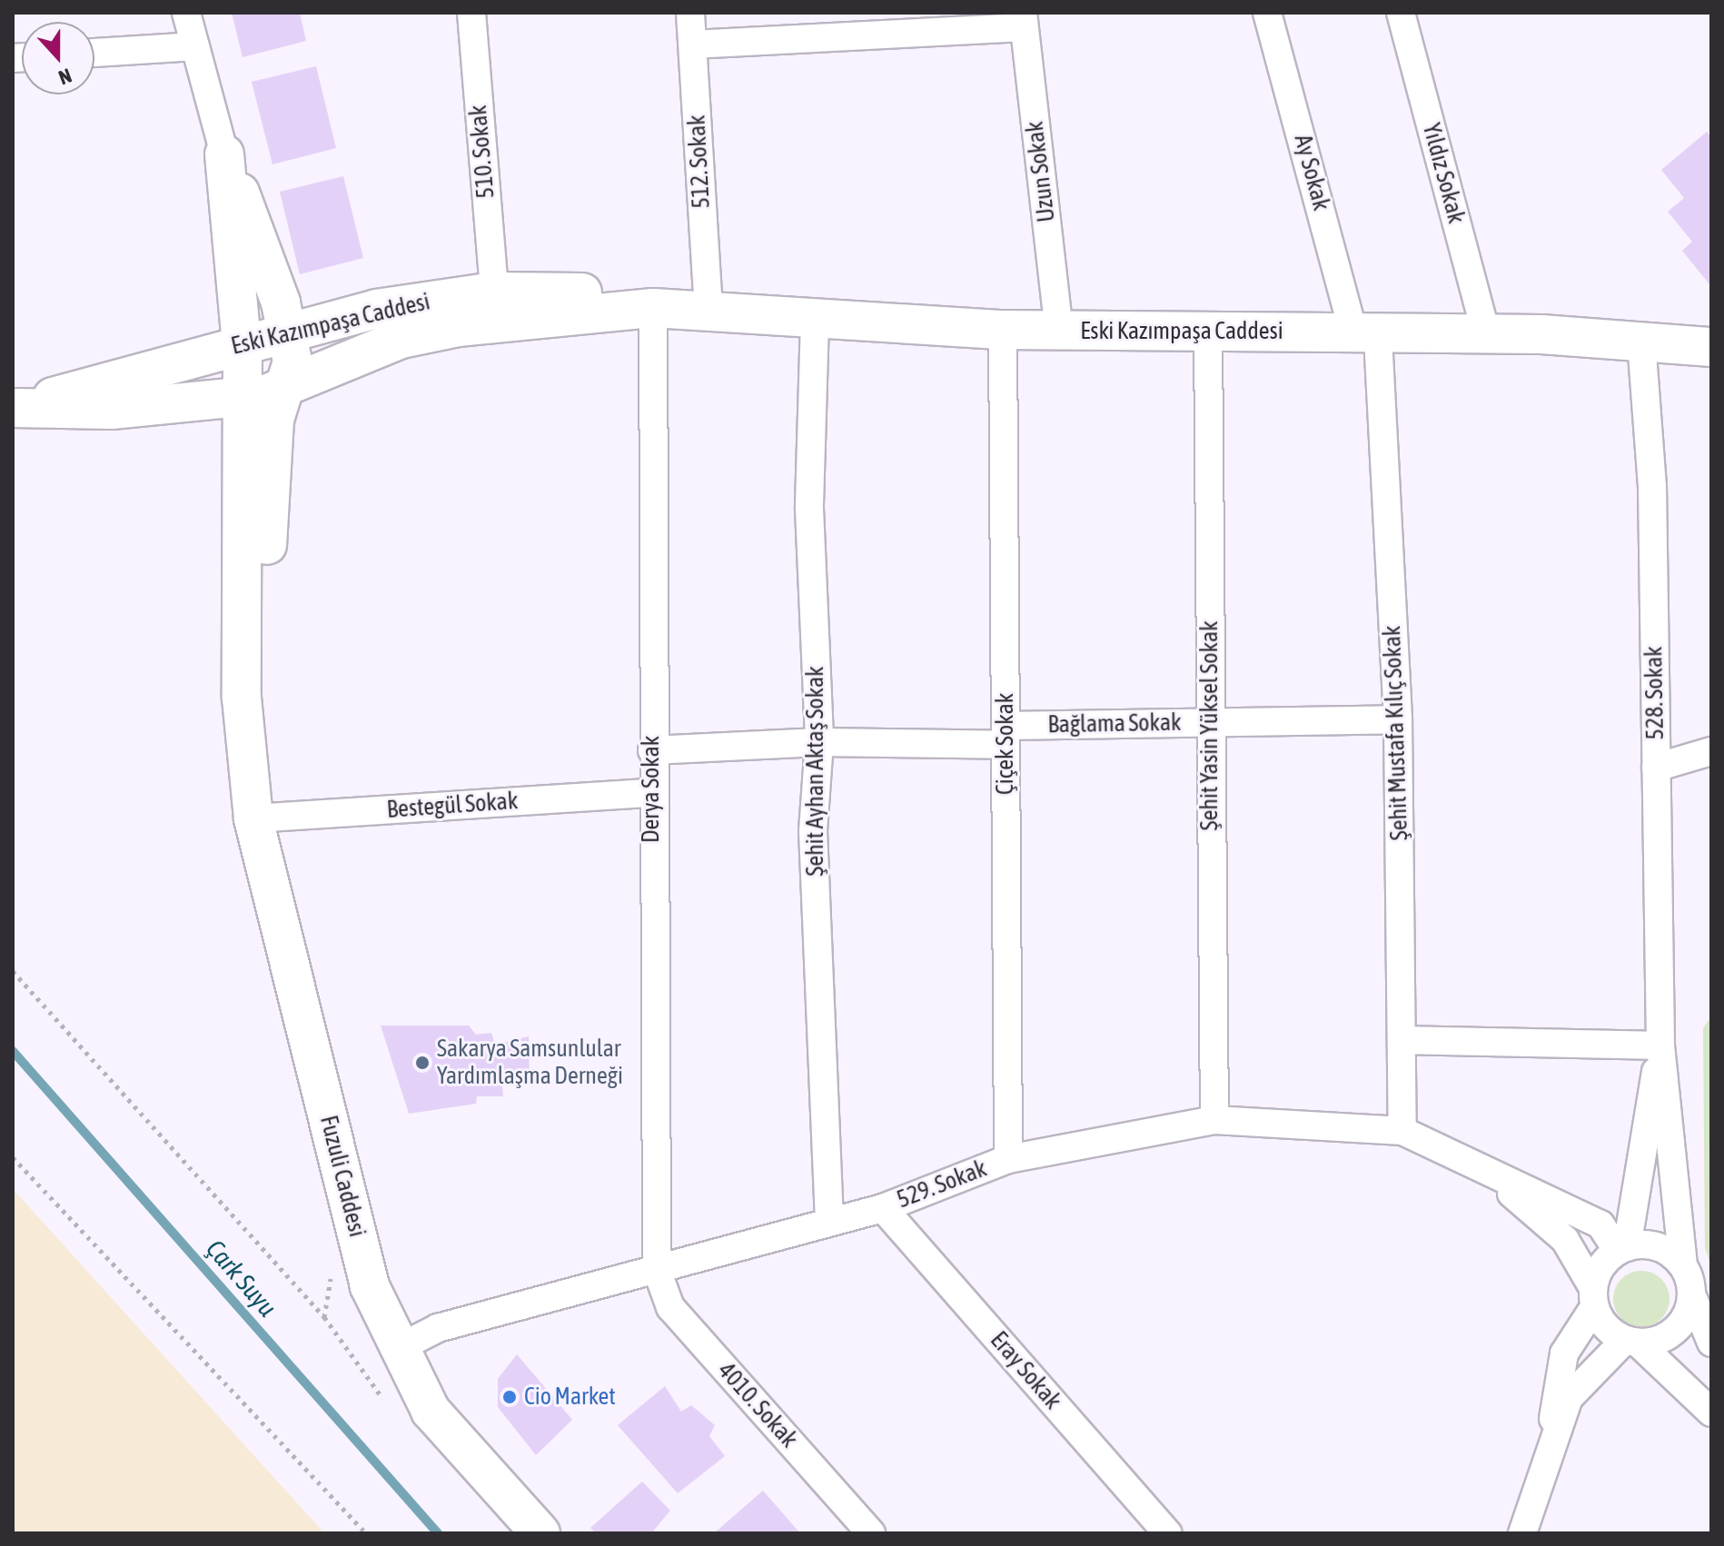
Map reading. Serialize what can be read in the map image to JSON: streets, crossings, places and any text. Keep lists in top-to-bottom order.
{
  "streets": {
    "street": [
      "510. Sokak",
      "512. Sokak",
      "Uzun Sokak",
      "Ay Sokak",
      "Yıldız Sokak",
      "Eski Kazımpaşa Caddesi",
      "528. Sokak",
      "Bağlama Sokak",
      "Şehit Yasin Yüksel Sokak",
      "Şehit Mustafa Kılıç Sokak",
      "Çiçek Sokak",
      "Şehit Ayhan Aktaş Sokak",
      "Derya Sokak",
      "Bestegül Sokak",
      "Fuzuli Caddesi",
      "529. Sokak",
      "Eray Sokak",
      "4010. Sokak"
    ]
  },
  "crossings": [
    ["510. Sokak", "Eski Kazımpaşa Caddesi"],
    ["512. Sokak", "Eski Kazımpaşa Caddesi"],
    ["Uzun Sokak", "Eski Kazımpaşa Caddesi"],
    ["Ay Sokak", "Eski Kazımpaşa Caddesi"],
    ["Ay Sokak", "Şehit Mustafa Kılıç Sokak"],
    ["Yıldız Sokak", "Eski Kazımpaşa Caddesi"],
    ["Eski Kazımpaşa Caddesi", "528. Sokak"],
    ["Eski Kazımpaşa Caddesi", "Şehit Yasin Yüksel Sokak"],
    ["Eski Kazımpaşa Caddesi", "Şehit Mustafa Kılıç Sokak"],
    ["Eski Kazımpaşa Caddesi", "Çiçek Sokak"],
    ["Eski Kazımpaşa Caddesi", "Şehit Ayhan Aktaş Sokak"],
    ["Eski Kazımpaşa Caddesi", "Derya Sokak"],
    ["528. Sokak", "529. Sokak"],
    ["Bağlama Sokak", "Şehit Yasin Yüksel Sokak"],
    ["Bağlama Sokak", "Şehit Mustafa Kılıç Sokak"],
    ["Bağlama Sokak", "Çiçek Sokak"],
    ["Bağlama Sokak", "Şehit Ayhan Aktaş Sokak"],
    ["Bağlama Sokak", "Derya Sokak"],
    ["Şehit Yasin Yüksel Sokak", "529. Sokak"],
    ["Şehit Mustafa Kılıç Sokak", "529. Sokak"],
    ["Çiçek Sokak", "529. Sokak"],
    ["Şehit Ayhan Aktaş Sokak", "529. Sokak"],
    ["Derya Sokak", "Bestegül Sokak"],
    ["Derya Sokak", "529. Sokak"],
    ["Derya Sokak", "4010. Sokak"],
    ["Bestegül Sokak", "Fuzuli Caddesi"],
    ["Fuzuli Caddesi", "529. Sokak"],
    ["529. Sokak", "Eray Sokak"],
    ["529. Sokak", "4010. Sokak"]
  ],
  "water": ["Çark Suyu"],
  "places": ["Sakarya Samsunlular Yardımlaşma Derneği", "Cio Market"],
  "north": "bottom"
}
